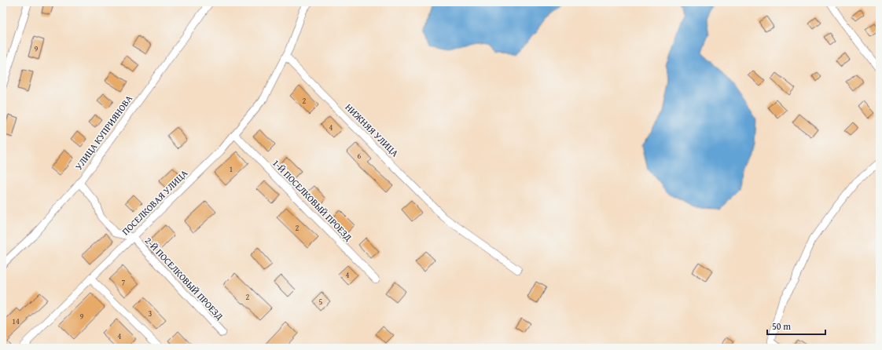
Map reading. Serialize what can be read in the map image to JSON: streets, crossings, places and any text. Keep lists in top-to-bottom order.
{
  "streets": {
    "street": [
      "НИЖНЯЯ УЛИЦА",
      "УЛИЦА КУПРИЯНОВА",
      "1-Й ПОСЕЛКОВЫЙ ПРОЕЗД",
      "ПОСЕЛКОВАЯ УЛИЦА",
      "2-Й ПОСЕЛКОВЫЙ ПРОЕЗД"
    ]
  },
  "crossings": [
    ["НИЖНЯЯ УЛИЦА", "ПОСЕЛКОВАЯ УЛИЦА"],
    ["1-Й ПОСЕЛКОВЫЙ ПРОЕЗД", "ПОСЕЛКОВАЯ УЛИЦА"],
    ["ПОСЕЛКОВАЯ УЛИЦА", "2-Й ПОСЕЛКОВЫЙ ПРОЕЗД"]
  ],
  "house_numbers": [
    "9",
    "2",
    "4",
    "6",
    "1",
    "2",
    "4",
    "7",
    "2",
    "5",
    "3",
    "9",
    "14",
    "4"
  ],
  "scale_bar": "50 m"
}
